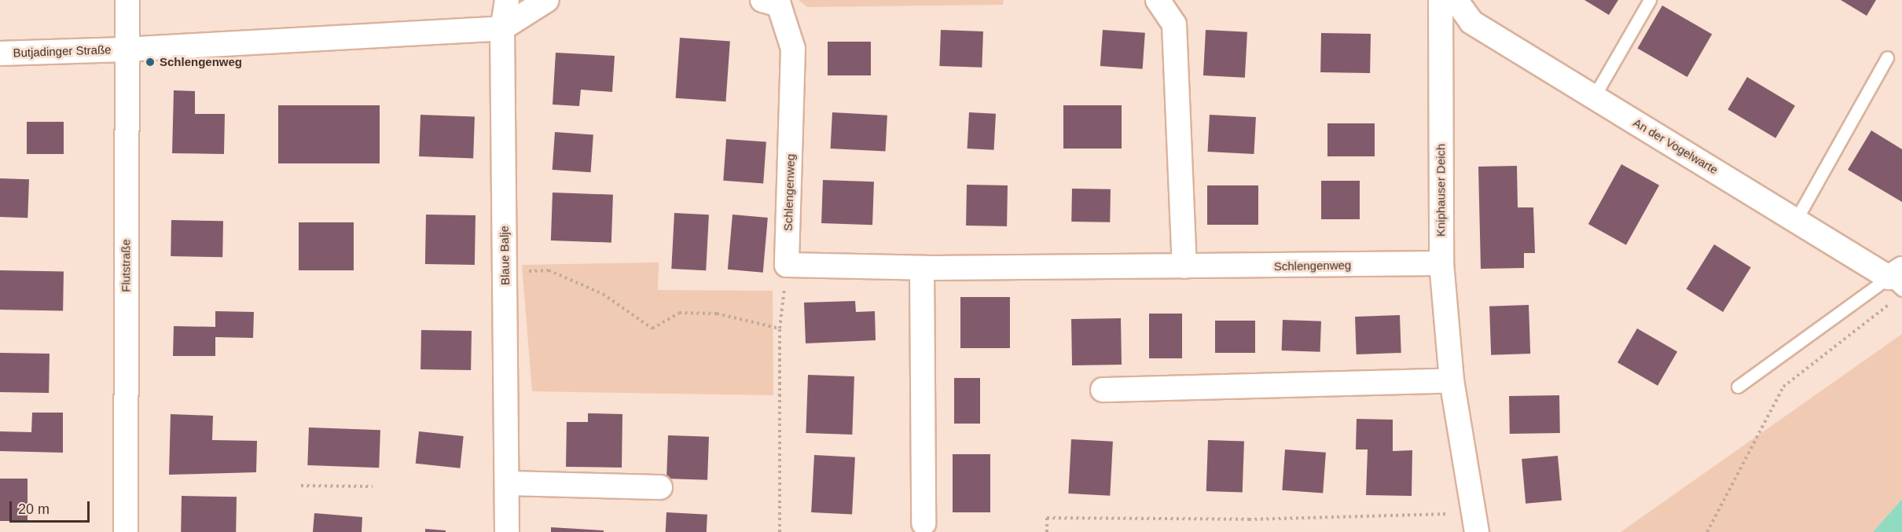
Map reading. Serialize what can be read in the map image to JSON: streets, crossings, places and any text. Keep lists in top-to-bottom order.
{
  "streets": {
    "street": [
      "Butjadinger Straße",
      "An der Vogelwarte",
      "Kniphauser Deich",
      "Schlengenweg",
      "Blaue Balje",
      "Flutstraße"
    ]
  },
  "crossings": [
    ["Butjadinger Straße", "Flutstraße"],
    ["Kniphauser Deich", "Schlengenweg"]
  ],
  "places": ["Schlengenweg"],
  "scale_bar": "20 m"
}
